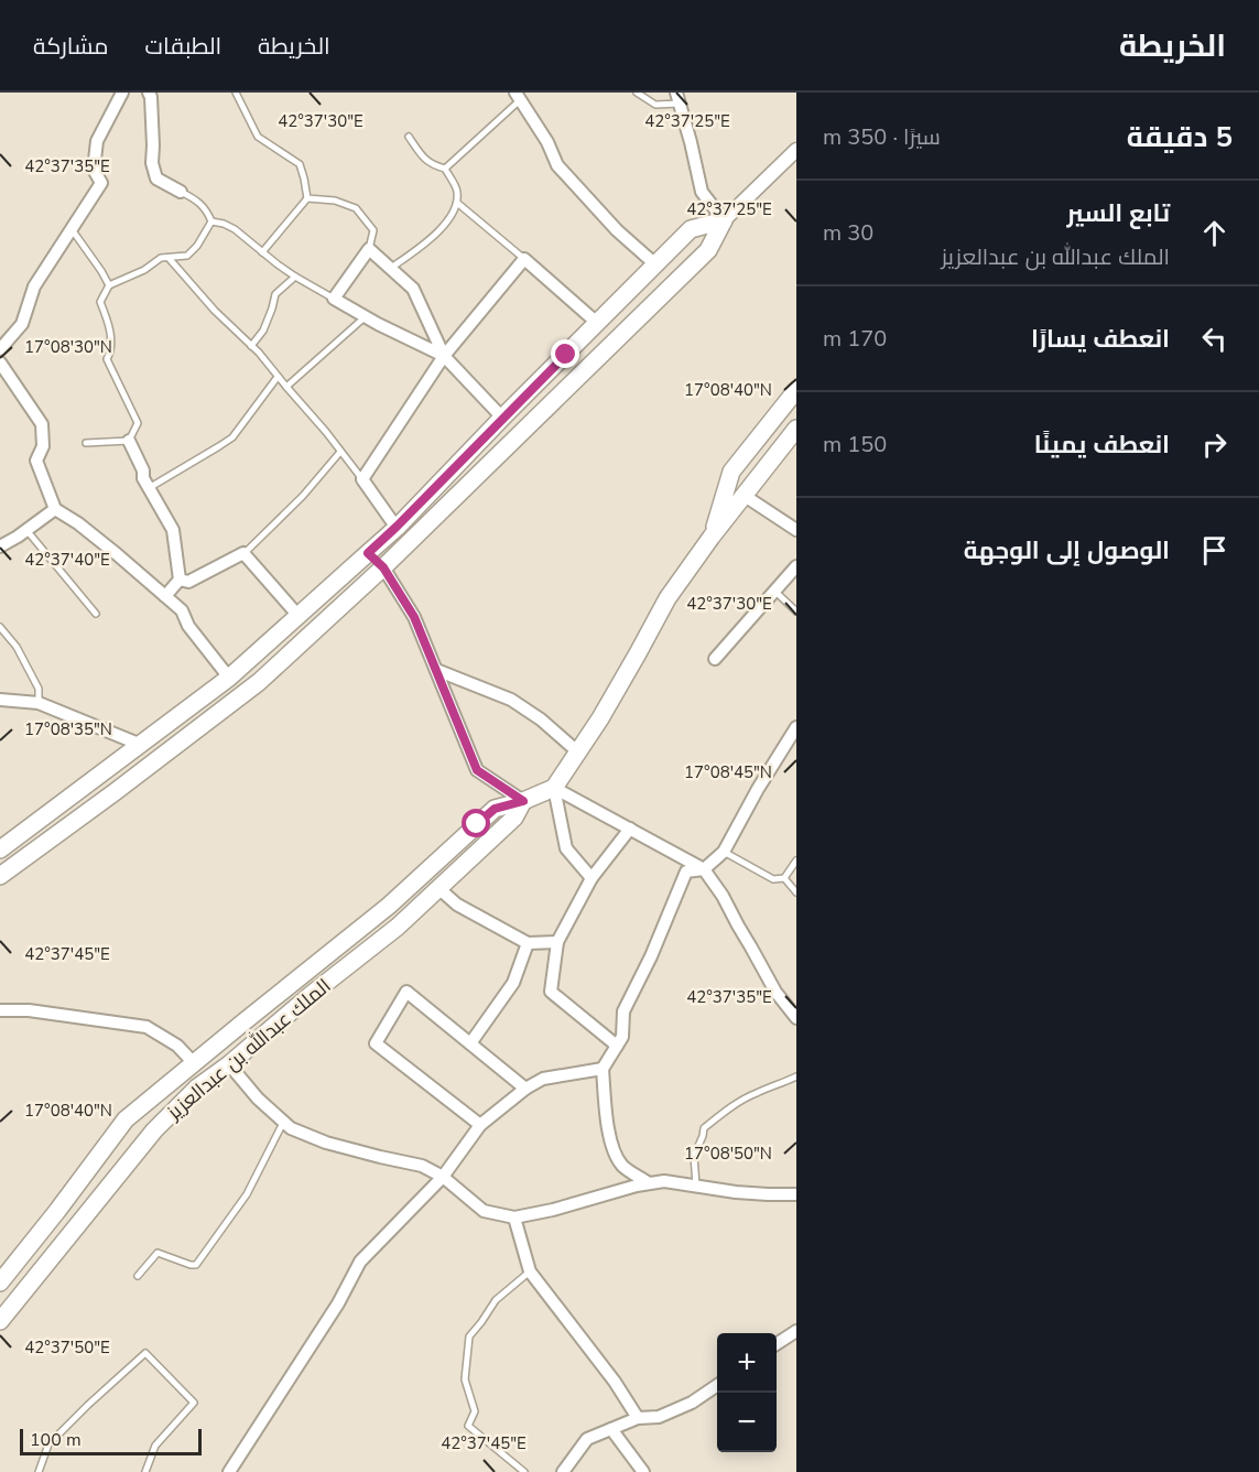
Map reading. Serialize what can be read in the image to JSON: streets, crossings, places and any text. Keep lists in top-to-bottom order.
{
  "streets": {
    "main road": ["الملك عبدالله بن عبدالعزيز"]
  },
  "scale_bar": "100 m",
  "page": {
    "header": "الخريطة",
    "nav": ["الخريطة", "الطبقات", "مشاركة"],
    "heading": ["5 دقيقة", "سيرًا · 350 m"],
    "list": [
      ["تابع السير", "الملك عبدالله بن عبدالعزيز", "30 m"],
      ["انعطف يسارًا", "170 m"],
      ["انعطف يمينًا", "150 m"],
      "الوصول إلى الوجهة"
    ],
    "map_buttons": ["+", "−"],
    "scale": "100 m"
  },
  "coordinates": [
    "42°37'30\"E",
    "42°37'25\"E",
    "42°37'35\"E",
    "17°08'30\"N",
    "17°08'40\"N",
    "42°37'40\"E",
    "17°08'35\"N",
    "17°08'45\"N",
    "42°37'45\"E",
    "17°08'50\"N",
    "42°37'50\"E"
  ]
}
